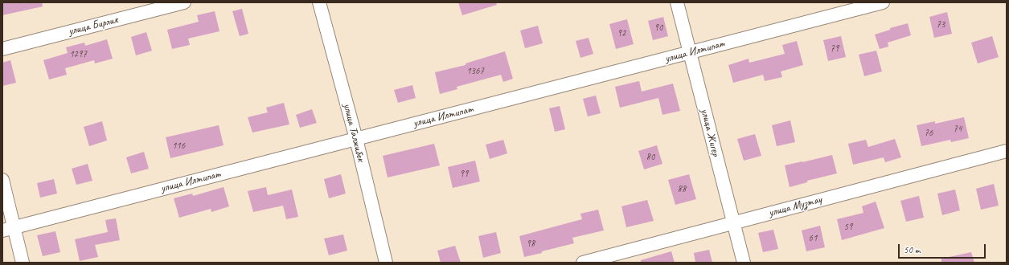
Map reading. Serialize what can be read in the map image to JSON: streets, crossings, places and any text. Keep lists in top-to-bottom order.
{
  "streets": {
    "street": [
      "улица Бирлик",
      "улица Илтипат",
      "улица Талжибек",
      "улица Жигер",
      "улица Музтау"
    ]
  },
  "crossings": [
    ["улица Илтипат", "улица Талжибек"],
    ["улица Илтипат", "улица Жигер"],
    ["улица Жигер", "улица Музтау"]
  ],
  "house_numbers": [
    "73",
    "90",
    "92",
    "79",
    "1297",
    "1367",
    "74",
    "76",
    "116",
    "80",
    "99",
    "88",
    "59",
    "61",
    "98"
  ],
  "scale_bar": "50 m"
}
